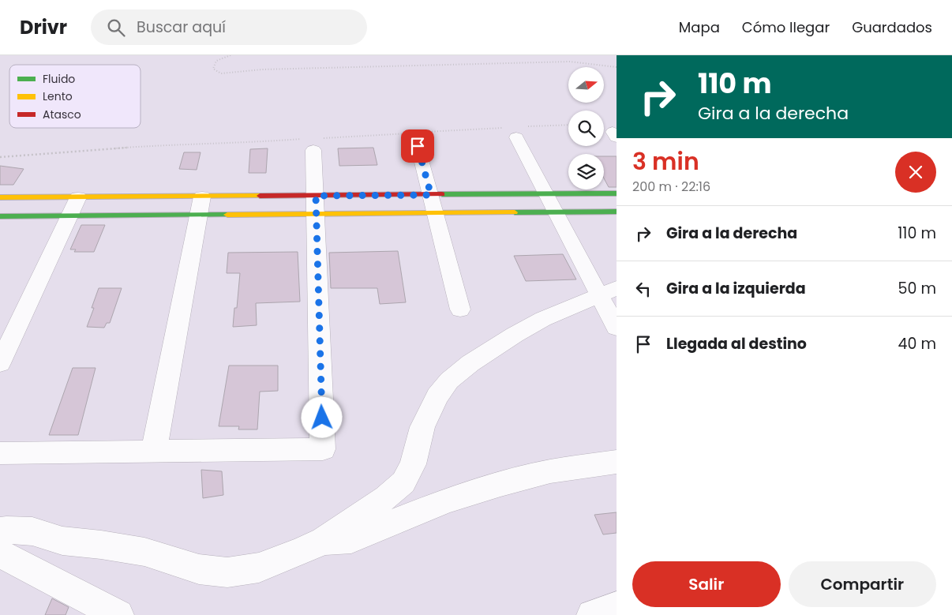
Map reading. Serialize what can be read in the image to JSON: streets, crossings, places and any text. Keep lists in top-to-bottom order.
{
  "legend": ["Fluido", "Lento", "Atasco"],
  "north": "right",
  "page": {
    "header": "Drivr",
    "search": "Buscar aquí",
    "nav": ["Mapa", "Cómo llegar", "Guardados"],
    "turn": ["110 m", "Gira a la derecha"],
    "heading": ["3 min", "200 m · 22:16"],
    "list": [
      {
        "name": "Gira a la derecha",
        "value": "110 m"
      },
      {
        "name": "Gira a la izquierda",
        "value": "50 m"
      },
      {
        "name": "Llegada al destino",
        "value": "40 m"
      }
    ],
    "buttons": ["Salir", "Compartir"]
  }
}
